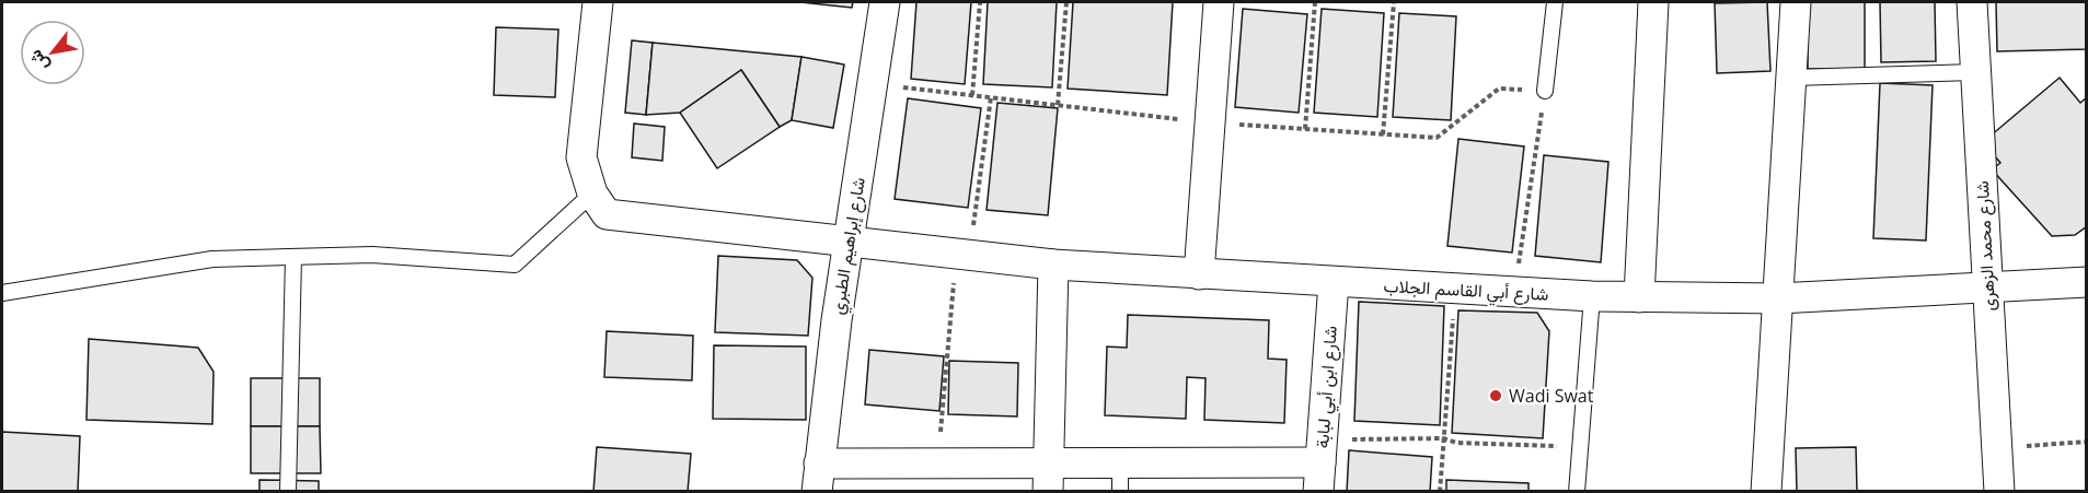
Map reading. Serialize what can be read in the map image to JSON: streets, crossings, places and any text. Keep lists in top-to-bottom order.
{
  "streets": {
    "street": [
      "شارع إبراهيم الطبري",
      "شارع محمد الزهرى",
      "شارع أبي القاسم الجلاب",
      "شارع ابن أبي لبابة"
    ]
  },
  "crossings": [
    ["شارع إبراهيم الطبري", "شارع أبي القاسم الجلاب"],
    ["شارع محمد الزهرى", "شارع أبي القاسم الجلاب"],
    ["شارع أبي القاسم الجلاب", "شارع ابن أبي لبابة"]
  ],
  "places": ["Wadi Swat"],
  "north": "bottom left"
}
